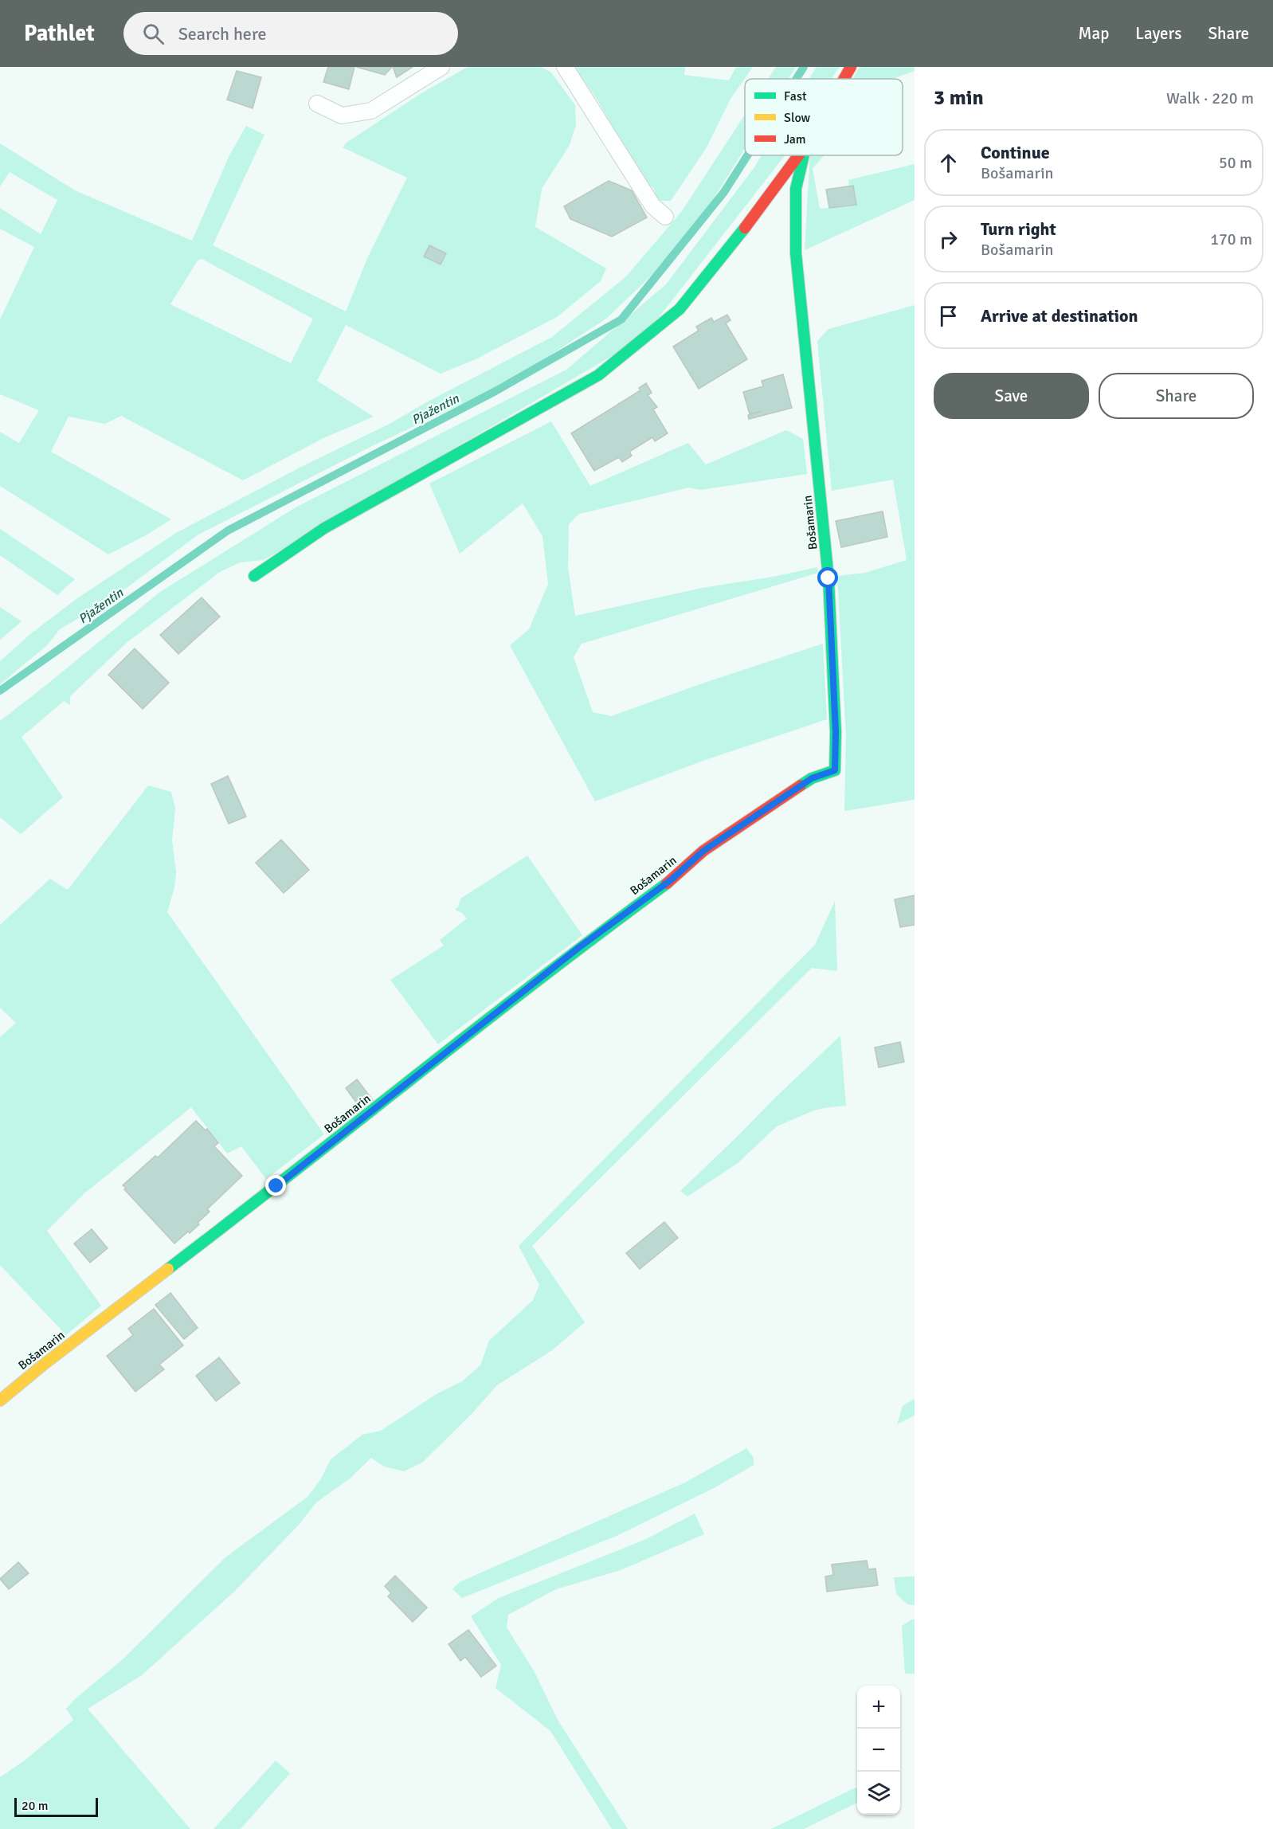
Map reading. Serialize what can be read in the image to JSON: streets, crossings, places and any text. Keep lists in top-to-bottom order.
{
  "streets": {
    "street": ["Bošamarin"]
  },
  "water": ["Pjažentin"],
  "legend": ["Fast", "Slow", "Jam"],
  "scale_bar": "20 m",
  "page": {
    "header": "Pathlet",
    "search": "Search here",
    "nav": ["Map", "Layers", "Share"],
    "heading": ["3 min", "Walk · 220 m"],
    "list": [
      ["Continue", "Bošamarin", "50 m"],
      ["Turn right", "Bošamarin", "170 m"],
      "Arrive at destination"
    ],
    "buttons": ["Save", "Share"],
    "map_buttons": ["+", "−"],
    "scale": "20 m"
  }
}
